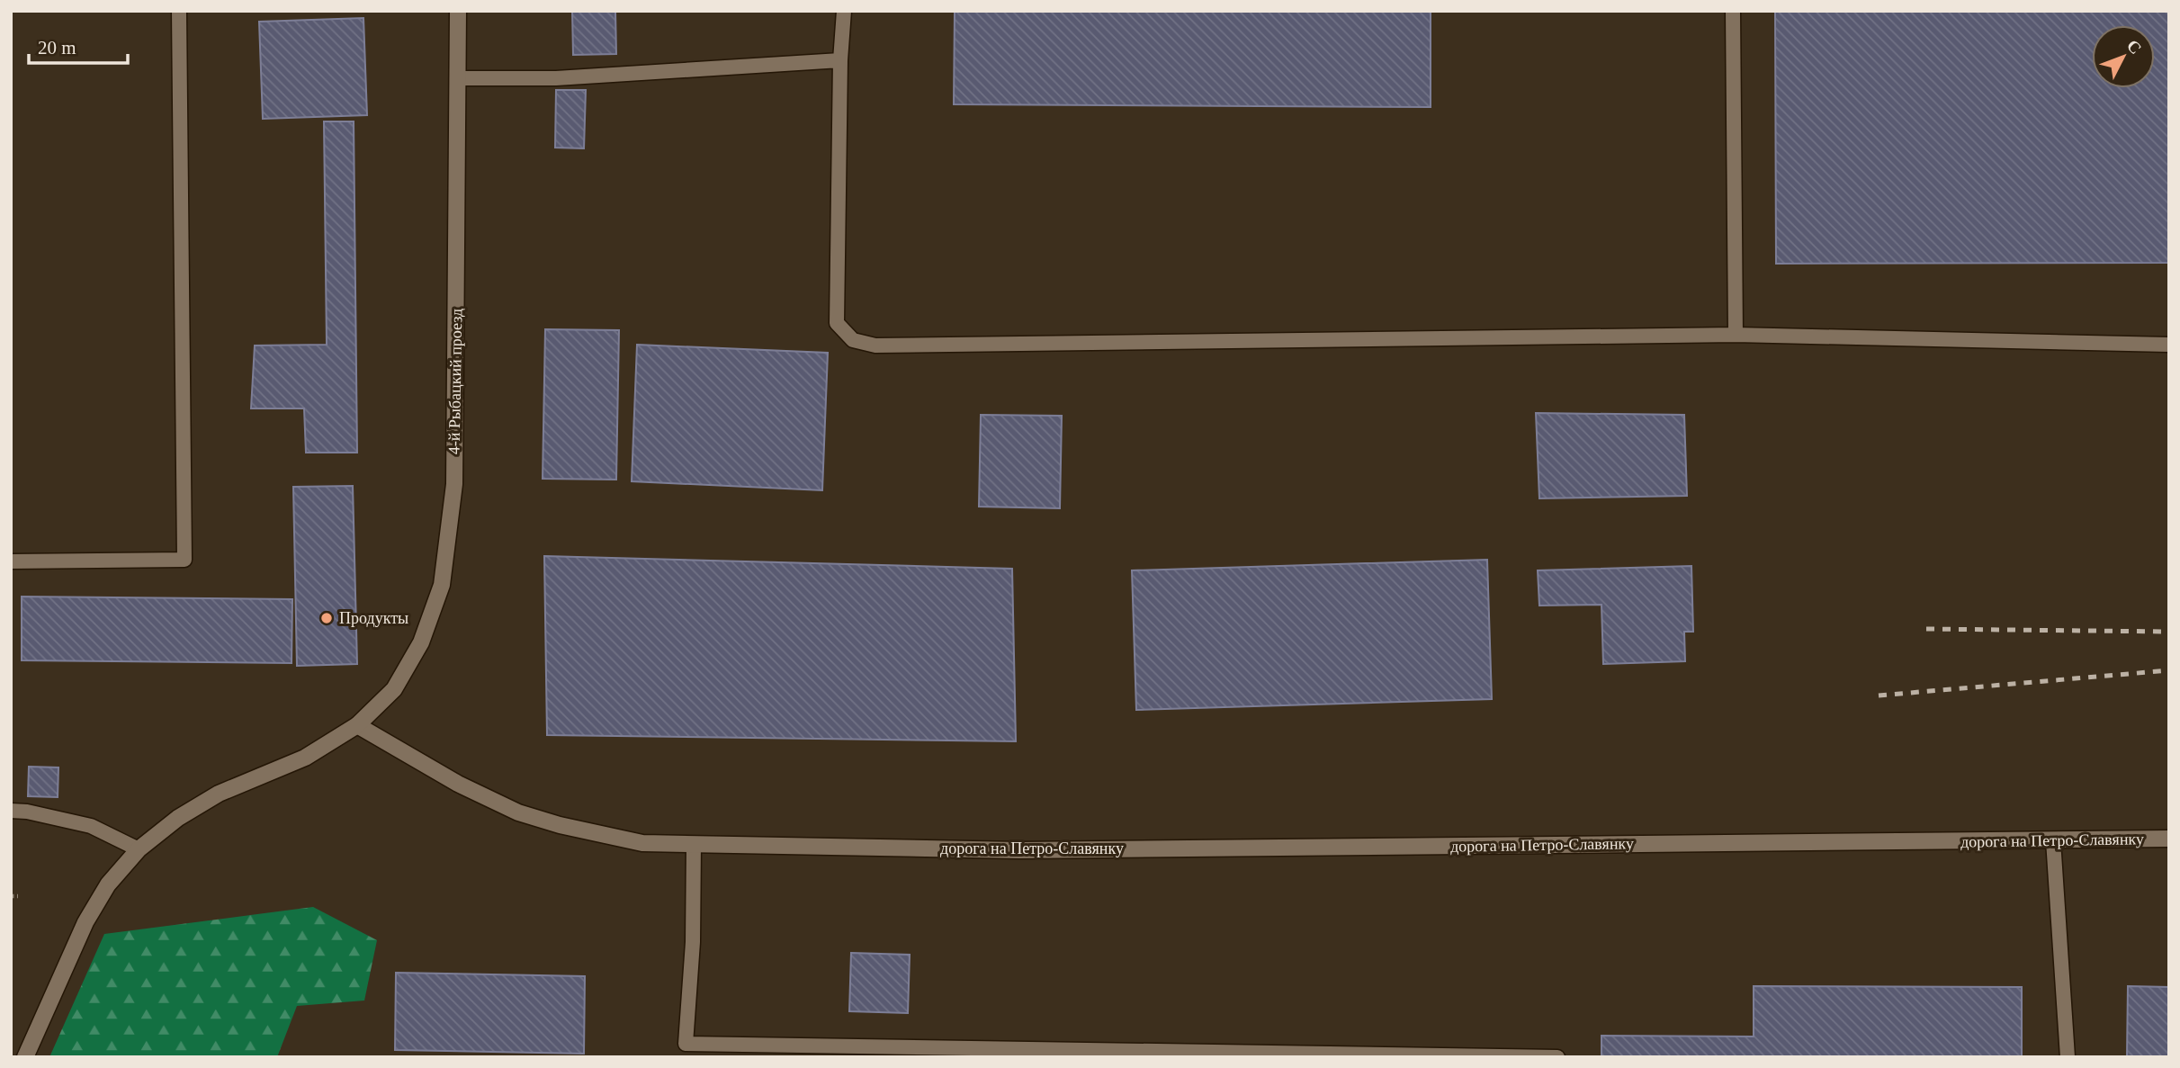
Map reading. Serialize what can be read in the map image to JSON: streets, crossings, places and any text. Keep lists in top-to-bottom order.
{
  "streets": {
    "street": ["4-й Рыбацкий проезд", "дорога на Петро-Славянку"]
  },
  "crossings": [
    ["4-й Рыбацкий проезд", "дорога на Петро-Славянку"]
  ],
  "places": ["Продукты"],
  "scale_bar": "20 m",
  "north": "top right"
}
